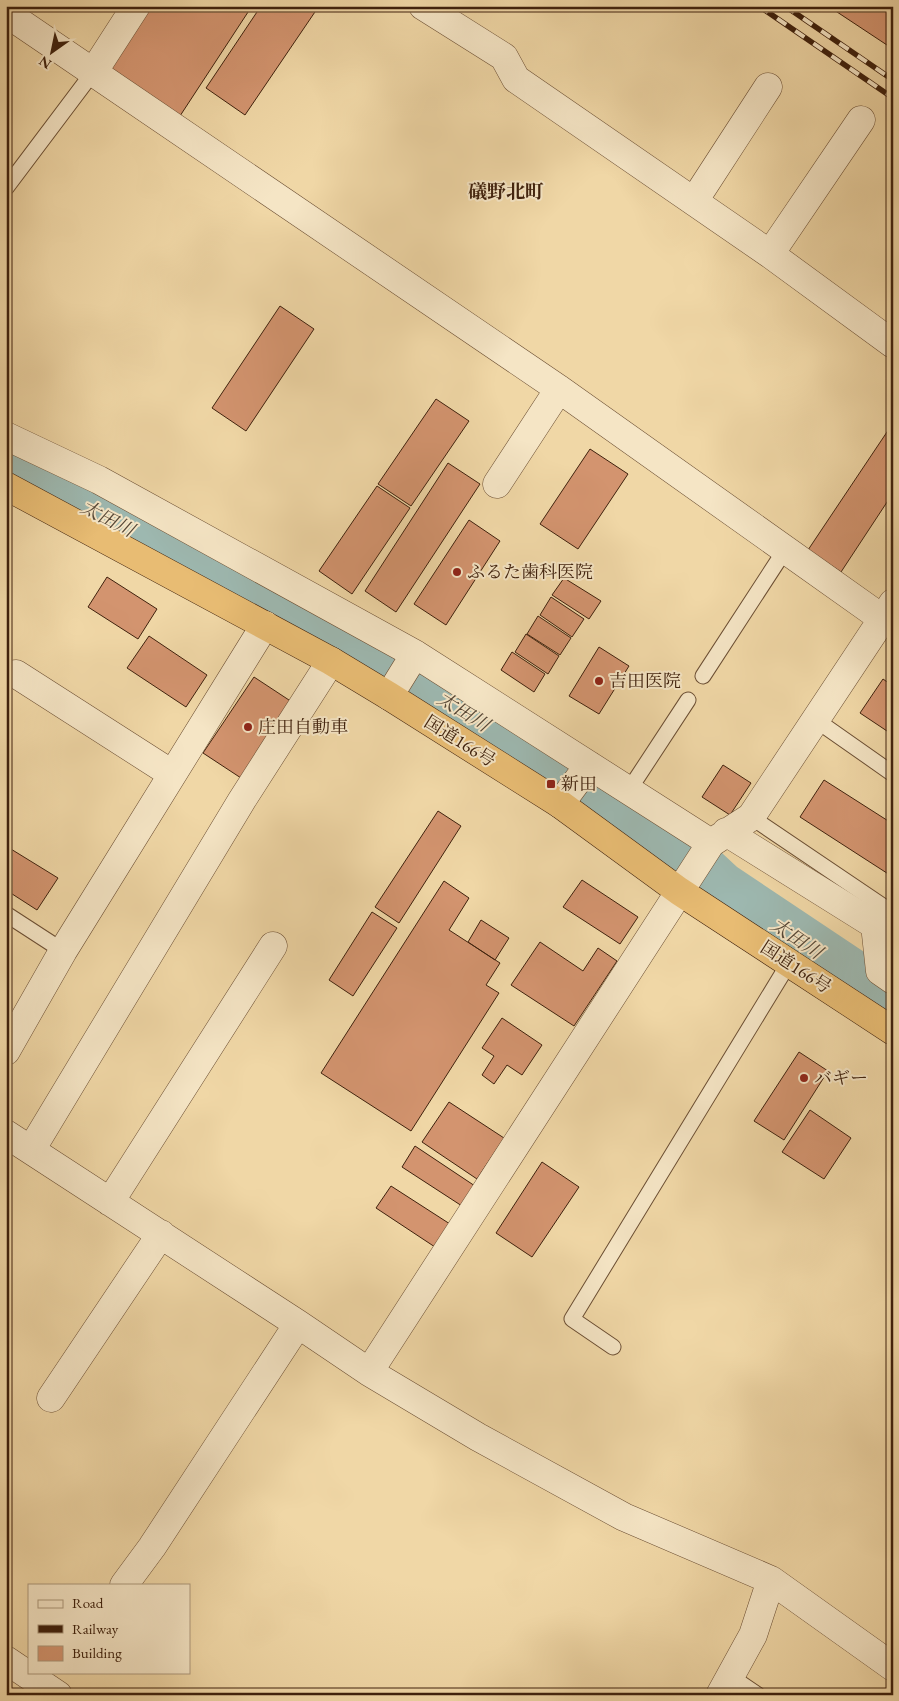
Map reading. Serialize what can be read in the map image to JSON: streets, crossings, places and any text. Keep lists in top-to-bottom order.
{
  "streets": {
    "highway": ["国道166号"]
  },
  "districts": ["礒野北町"],
  "water": ["太田川"],
  "places": {
    "other": [
      "ふるた歯科医院",
      "吉田医院",
      "庄田自動車",
      "バギー"
    ],
    "transit": ["新田"]
  },
  "legend": ["Road", "Railway", "Building"],
  "north": "bottom left"
}
